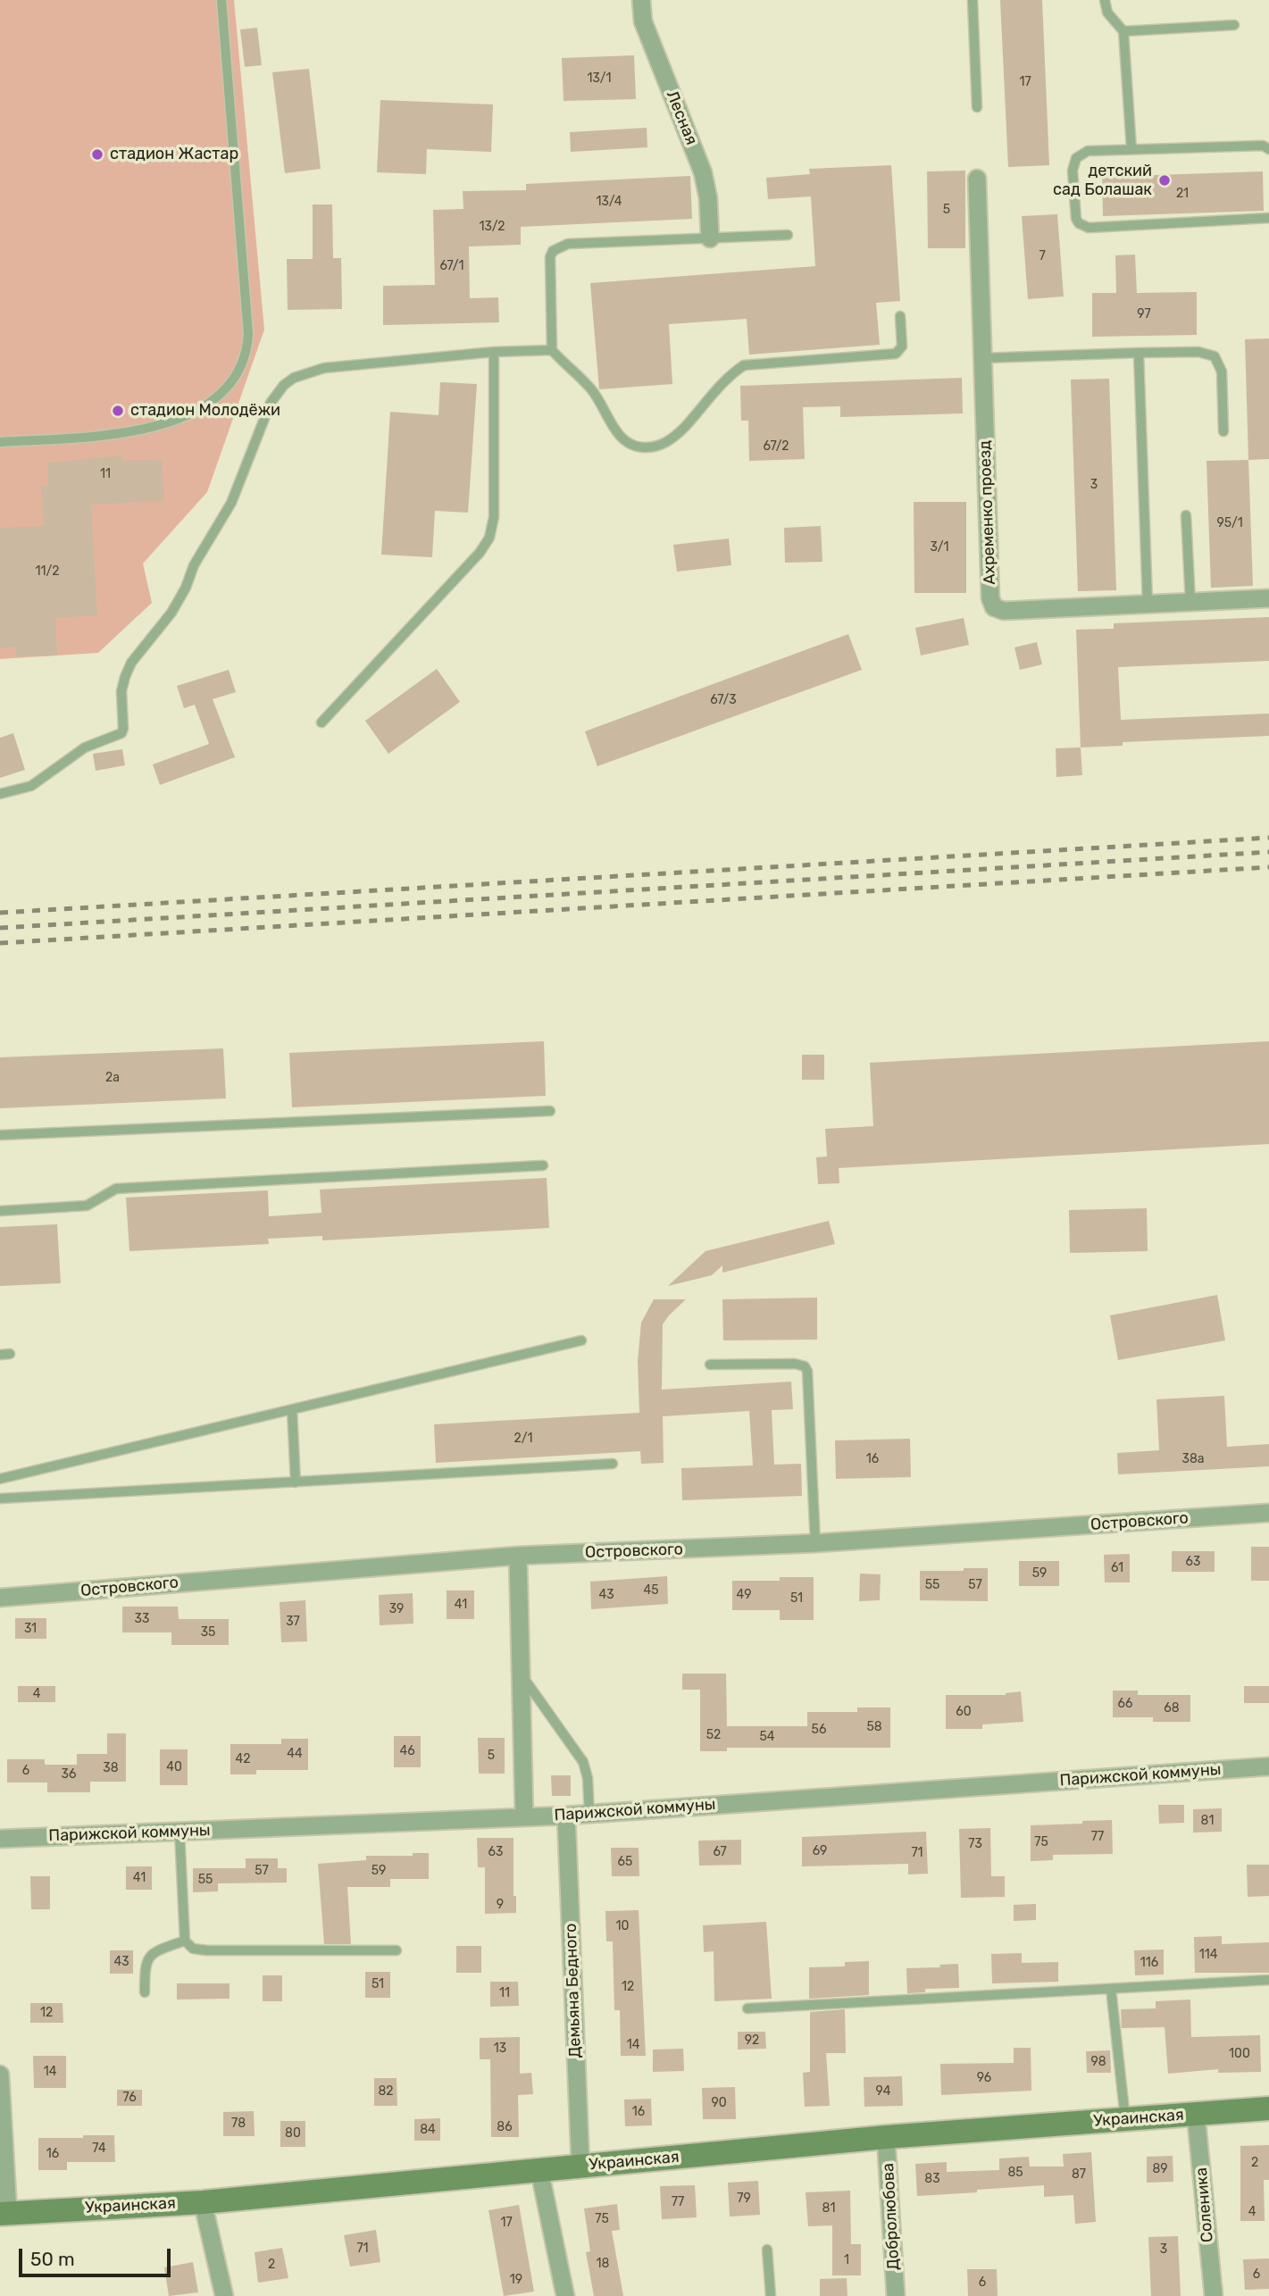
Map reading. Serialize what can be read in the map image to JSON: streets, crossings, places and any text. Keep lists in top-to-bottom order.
{
  "streets": {
    "street": [
      "Лесная",
      "Ахременко проезд",
      "Островского",
      "Парижской коммуны",
      "Демьяна Бедного",
      "Украинская",
      "Соленика",
      "Добролюбова"
    ]
  },
  "crossings": [
    ["Парижской коммуны", "Демьяна Бедного"],
    ["Демьяна Бедного", "Украинская"],
    ["Украинская", "Соленика"],
    ["Украинская", "Добролюбова"]
  ],
  "places": ["стадион Жастар", "детский сад Болашак", "стадион Молодёжи"],
  "house_numbers": [
    "13/1",
    "17",
    "21",
    "13/4",
    "5",
    "13/2",
    "7",
    "67/1",
    "97",
    "67/2",
    "11",
    "3",
    "95/1",
    "3/1",
    "11/2",
    "67/3",
    "2а",
    "2/1",
    "16",
    "38а",
    "63",
    "61",
    "59",
    "55",
    "57",
    "45",
    "43",
    "49",
    "51",
    "41",
    "39",
    "33",
    "37",
    "31",
    "35",
    "4",
    "66",
    "68",
    "60",
    "58",
    "56",
    "52",
    "54",
    "46",
    "44",
    "5",
    "42",
    "40",
    "38",
    "6",
    "36",
    "81",
    "77",
    "75",
    "73",
    "69",
    "63",
    "67",
    "71",
    "65",
    "57",
    "59",
    "41",
    "55",
    "9",
    "10",
    "114",
    "43",
    "116",
    "51",
    "12",
    "11",
    "12",
    "92",
    "14",
    "13",
    "100",
    "98",
    "14",
    "96",
    "82",
    "94",
    "76",
    "90",
    "16",
    "78",
    "86",
    "84",
    "80",
    "74",
    "16",
    "2",
    "89",
    "85",
    "87",
    "83",
    "79",
    "77",
    "81",
    "4",
    "75",
    "17",
    "71",
    "3",
    "1",
    "18",
    "2",
    "6",
    "19",
    "6"
  ],
  "scale_bar": "50 m"
}
